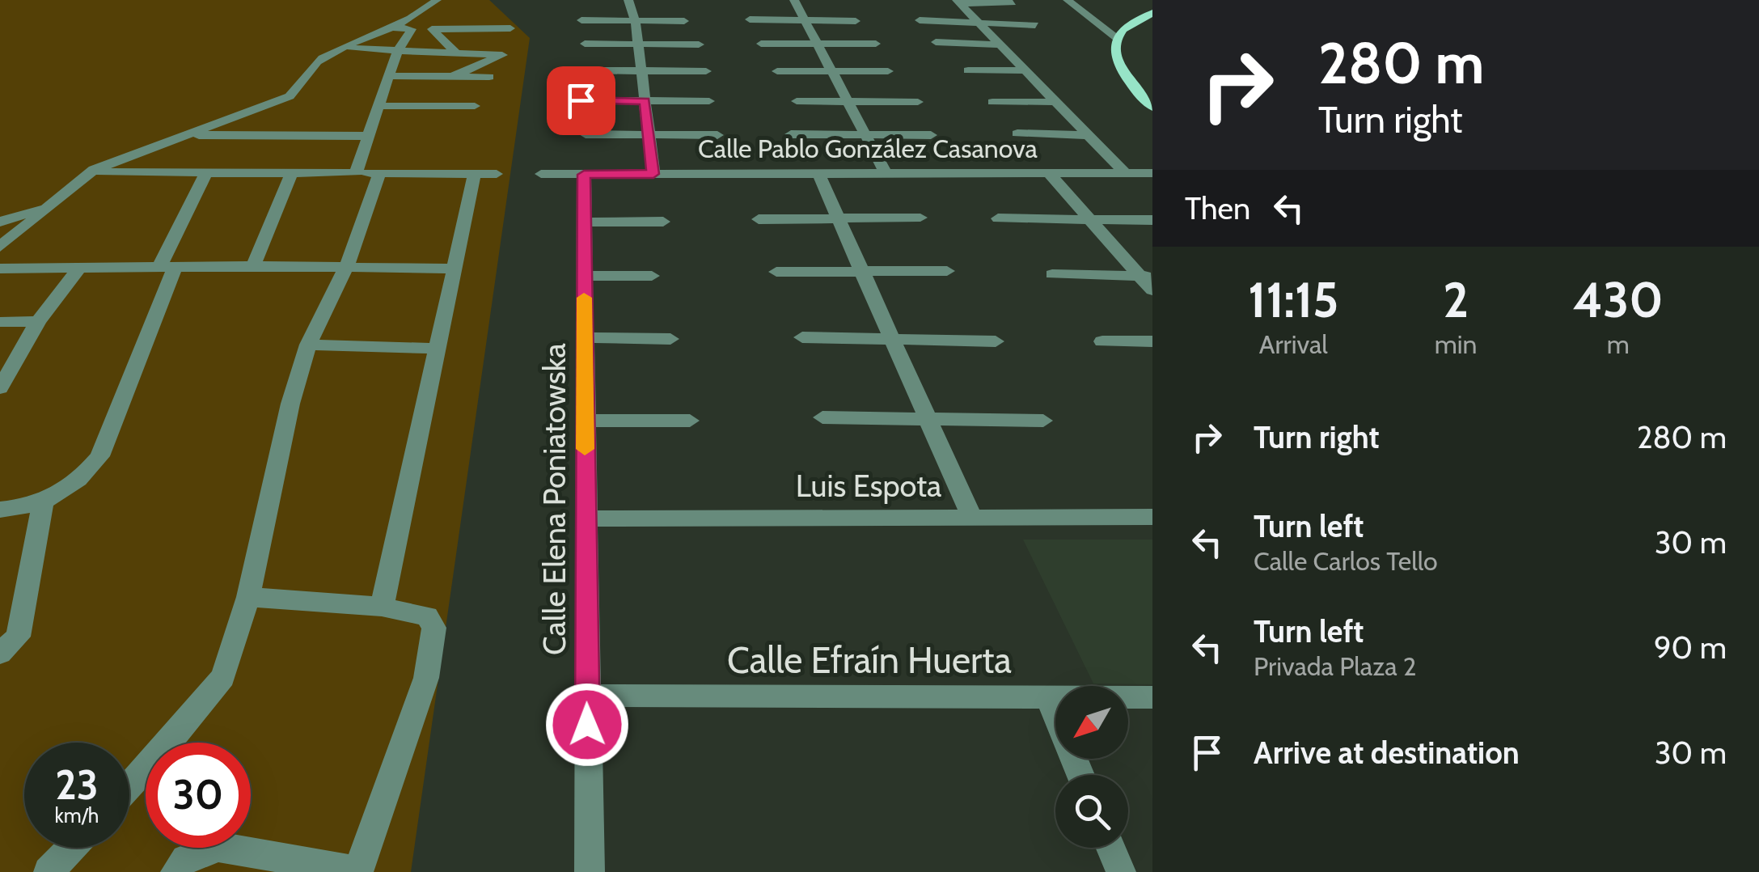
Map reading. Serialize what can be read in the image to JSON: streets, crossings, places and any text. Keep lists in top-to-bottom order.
{
  "streets": {
    "street": [
      "Calle Pablo González Casanova",
      "Luis Espota",
      "Calle Elena Poniatowska",
      "Calle Efraín Huerta"
    ]
  },
  "crossings": [
    ["Calle Pablo González Casanova", "Calle Elena Poniatowska"],
    ["Luis Espota", "Calle Elena Poniatowska"],
    ["Calle Elena Poniatowska", "Calle Efraín Huerta"]
  ],
  "north": "bottom left",
  "page": {
    "turn": ["280 m", "Turn right"],
    "then": "Then",
    "eta": [
      "11:15",
      "Arrival",
      "2",
      "min",
      "430",
      "m"
    ],
    "list": [
      {
        "name": "Turn right",
        "value": "280 m"
      },
      {
        "name": "Turn left",
        "note": "Calle Carlos Tello",
        "value": "30 m"
      },
      {
        "name": "Turn left",
        "note": "Privada Plaza 2",
        "value": "90 m"
      },
      {
        "name": "Arrive at destination",
        "value": "30 m"
      }
    ],
    "speed": "23 km/h",
    "limit": "30"
  }
}
